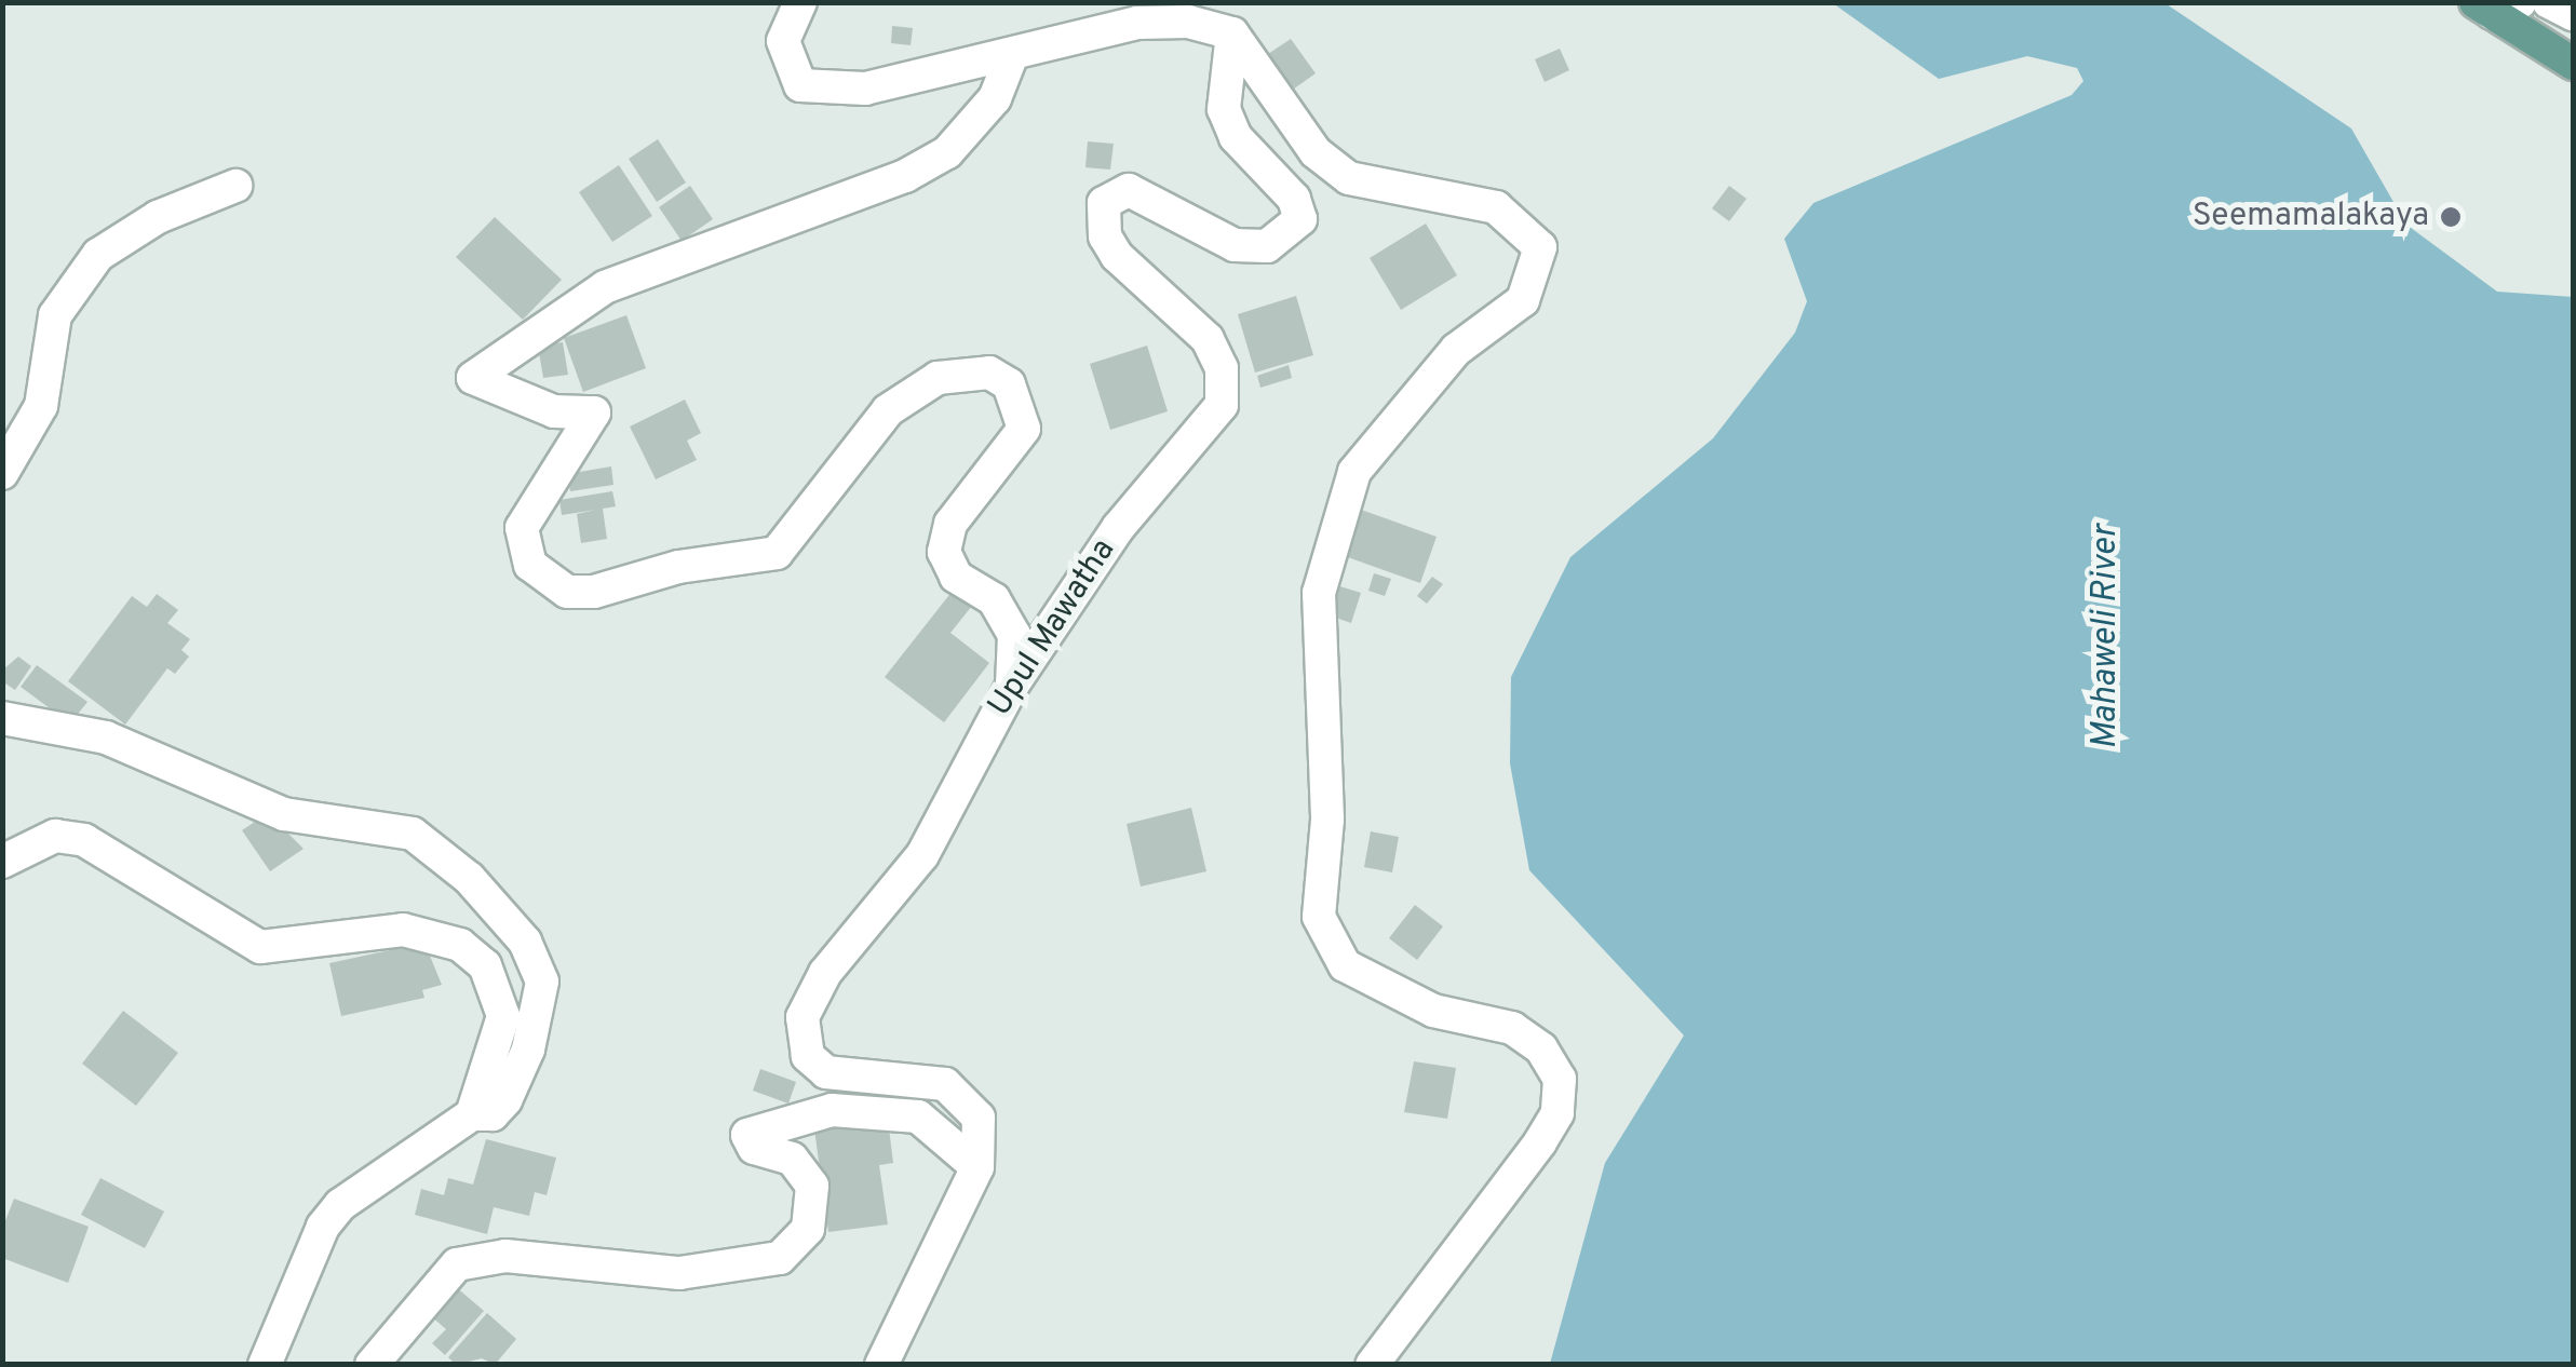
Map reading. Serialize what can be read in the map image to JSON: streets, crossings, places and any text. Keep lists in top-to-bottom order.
{
  "streets": {
    "street": ["Upul Mawatha"]
  },
  "water": ["Mahaweli River"],
  "places": ["Seemamalakaya"]
}
